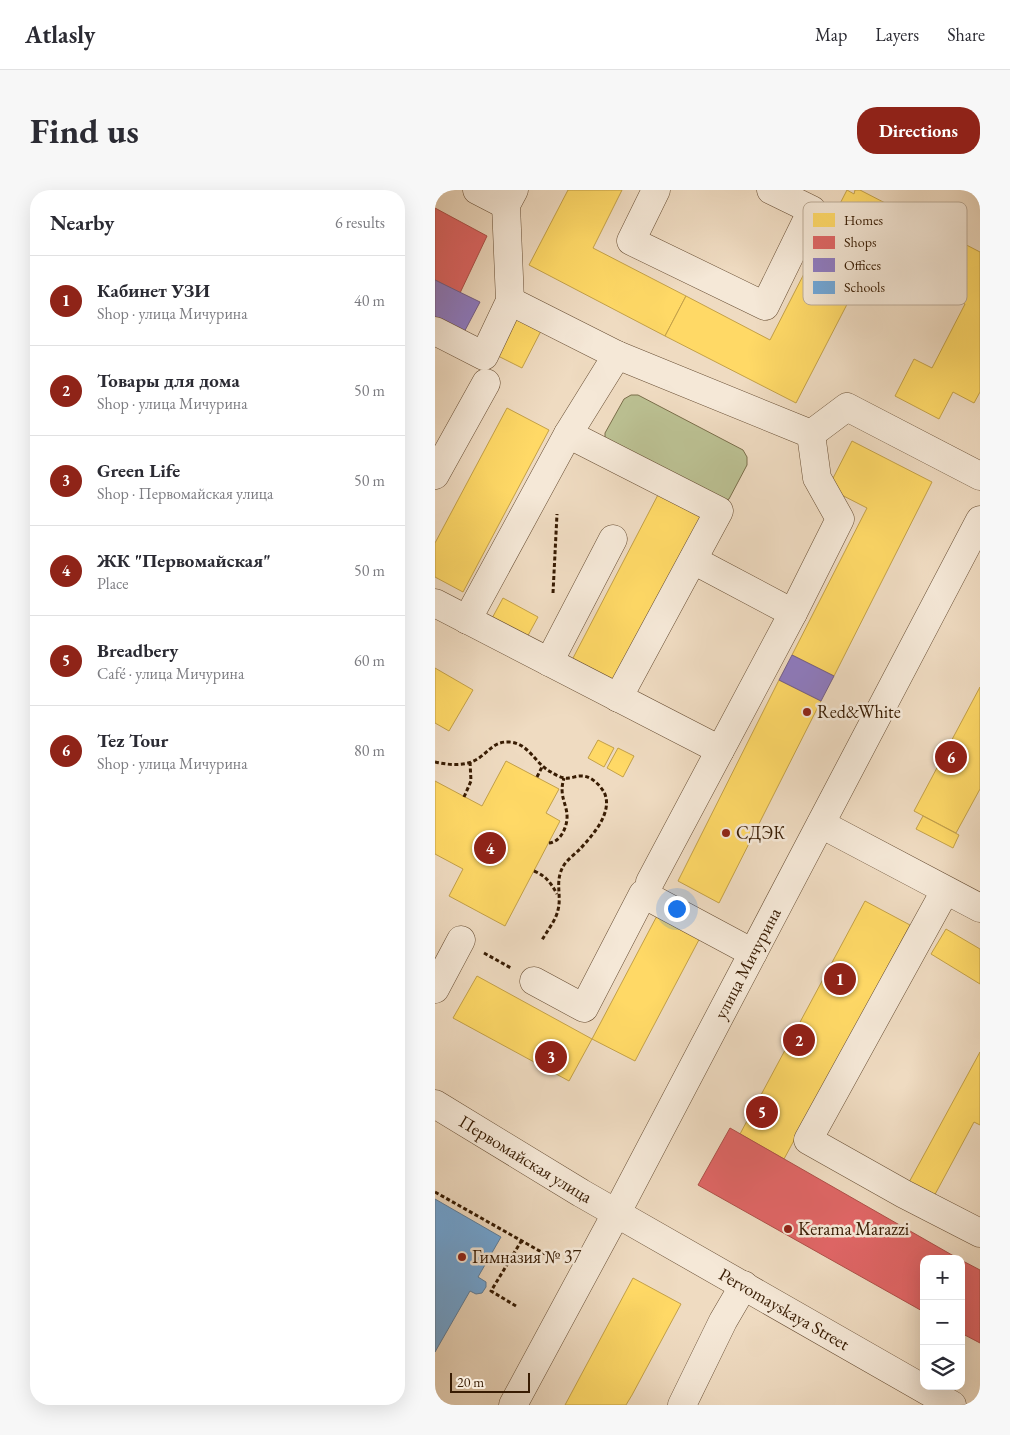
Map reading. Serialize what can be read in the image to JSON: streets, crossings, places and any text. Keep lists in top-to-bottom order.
{
  "streets": {
    "street": ["улица Мичурина", "Первомайская улица", "Pervomayskaya Street"]
  },
  "crossings": [
    ["улица Мичурина", "Первомайская улица"],
    ["улица Мичурина", "Pervomayskaya Street"],
    ["Первомайская улица", "Pervomayskaya Street"]
  ],
  "places": [
    "Red&White",
    "СДЭК",
    "Kerama Marazzi",
    "Гимназия № 37"
  ],
  "legend": [
    "Homes",
    "Shops",
    "Offices",
    "Schools"
  ],
  "scale_bar": "20 m",
  "page": {
    "header": "Atlasly",
    "nav": ["Map", "Layers", "Share"],
    "buttons": "Directions",
    "title": "Find us",
    "heading": ["Nearby", "6 results"],
    "list": [
      {
        "mark": "1",
        "name": "Кабинет УЗИ",
        "note": "Shop · улица Мичурина",
        "value": "40 m"
      },
      {
        "mark": "2",
        "name": "Товары для дома",
        "note": "Shop · улица Мичурина",
        "value": "50 m"
      },
      {
        "mark": "3",
        "name": "Green Life",
        "note": "Shop · Первомайская улица",
        "value": "50 m"
      },
      {
        "mark": "4",
        "name": "ЖК \"Первомайская\"",
        "note": "Place",
        "value": "50 m"
      },
      {
        "mark": "5",
        "name": "Breadbery",
        "note": "Café · улица Мичурина",
        "value": "60 m"
      },
      {
        "mark": "6",
        "name": "Tez Tour",
        "note": "Shop · улица Мичурина",
        "value": "80 m"
      }
    ],
    "pins": [
      "6",
      "4",
      "1",
      "2",
      "3",
      "5"
    ],
    "map_buttons": ["+", "−"],
    "scale": "20 m"
  }
}
